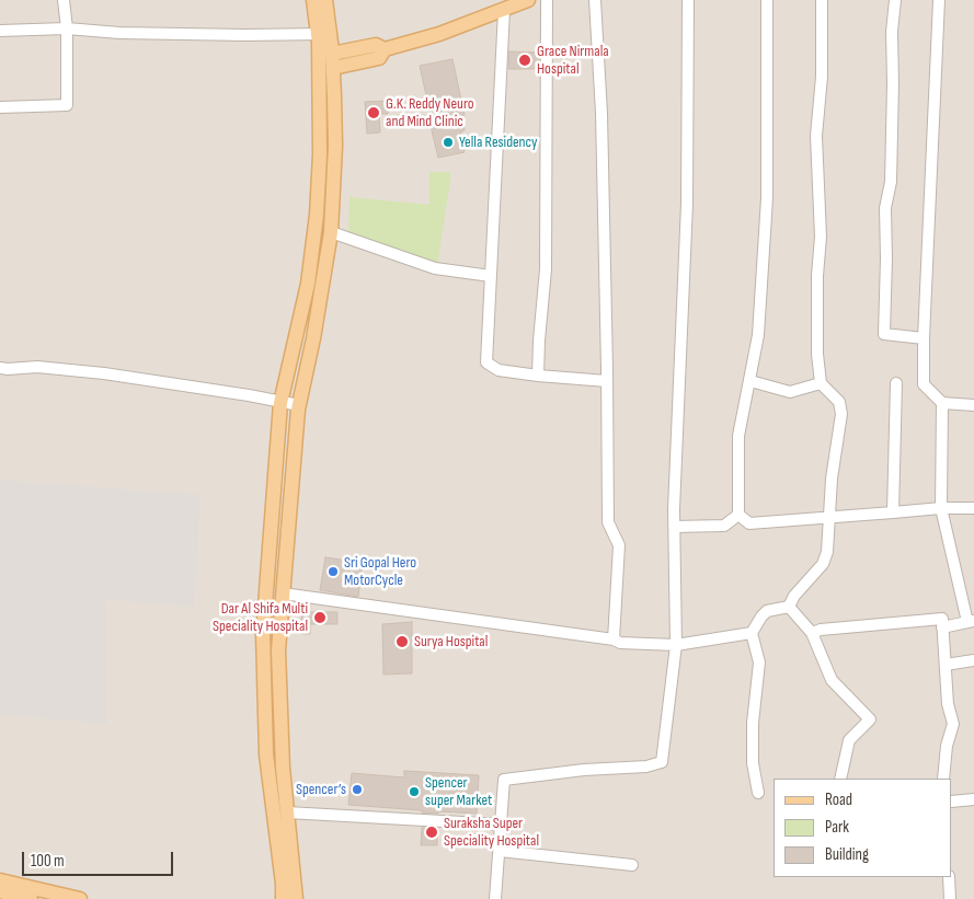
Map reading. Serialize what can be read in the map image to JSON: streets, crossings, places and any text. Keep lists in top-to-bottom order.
{
  "places": [
    "Grace Nirmala Hospital",
    "G.K. Reddy Neuro and Mind Clinic",
    "Yella Residency",
    "Sri Gopal Hero MotorCycle",
    "Dar Al Shifa Multi Speciality Hospital",
    "Surya Hospital",
    "Spencer’s",
    "Spencer super Market",
    "Suraksha Super Speciality Hospital"
  ],
  "legend": ["Road", "Park", "Building"],
  "scale_bar": "100 m"
}
